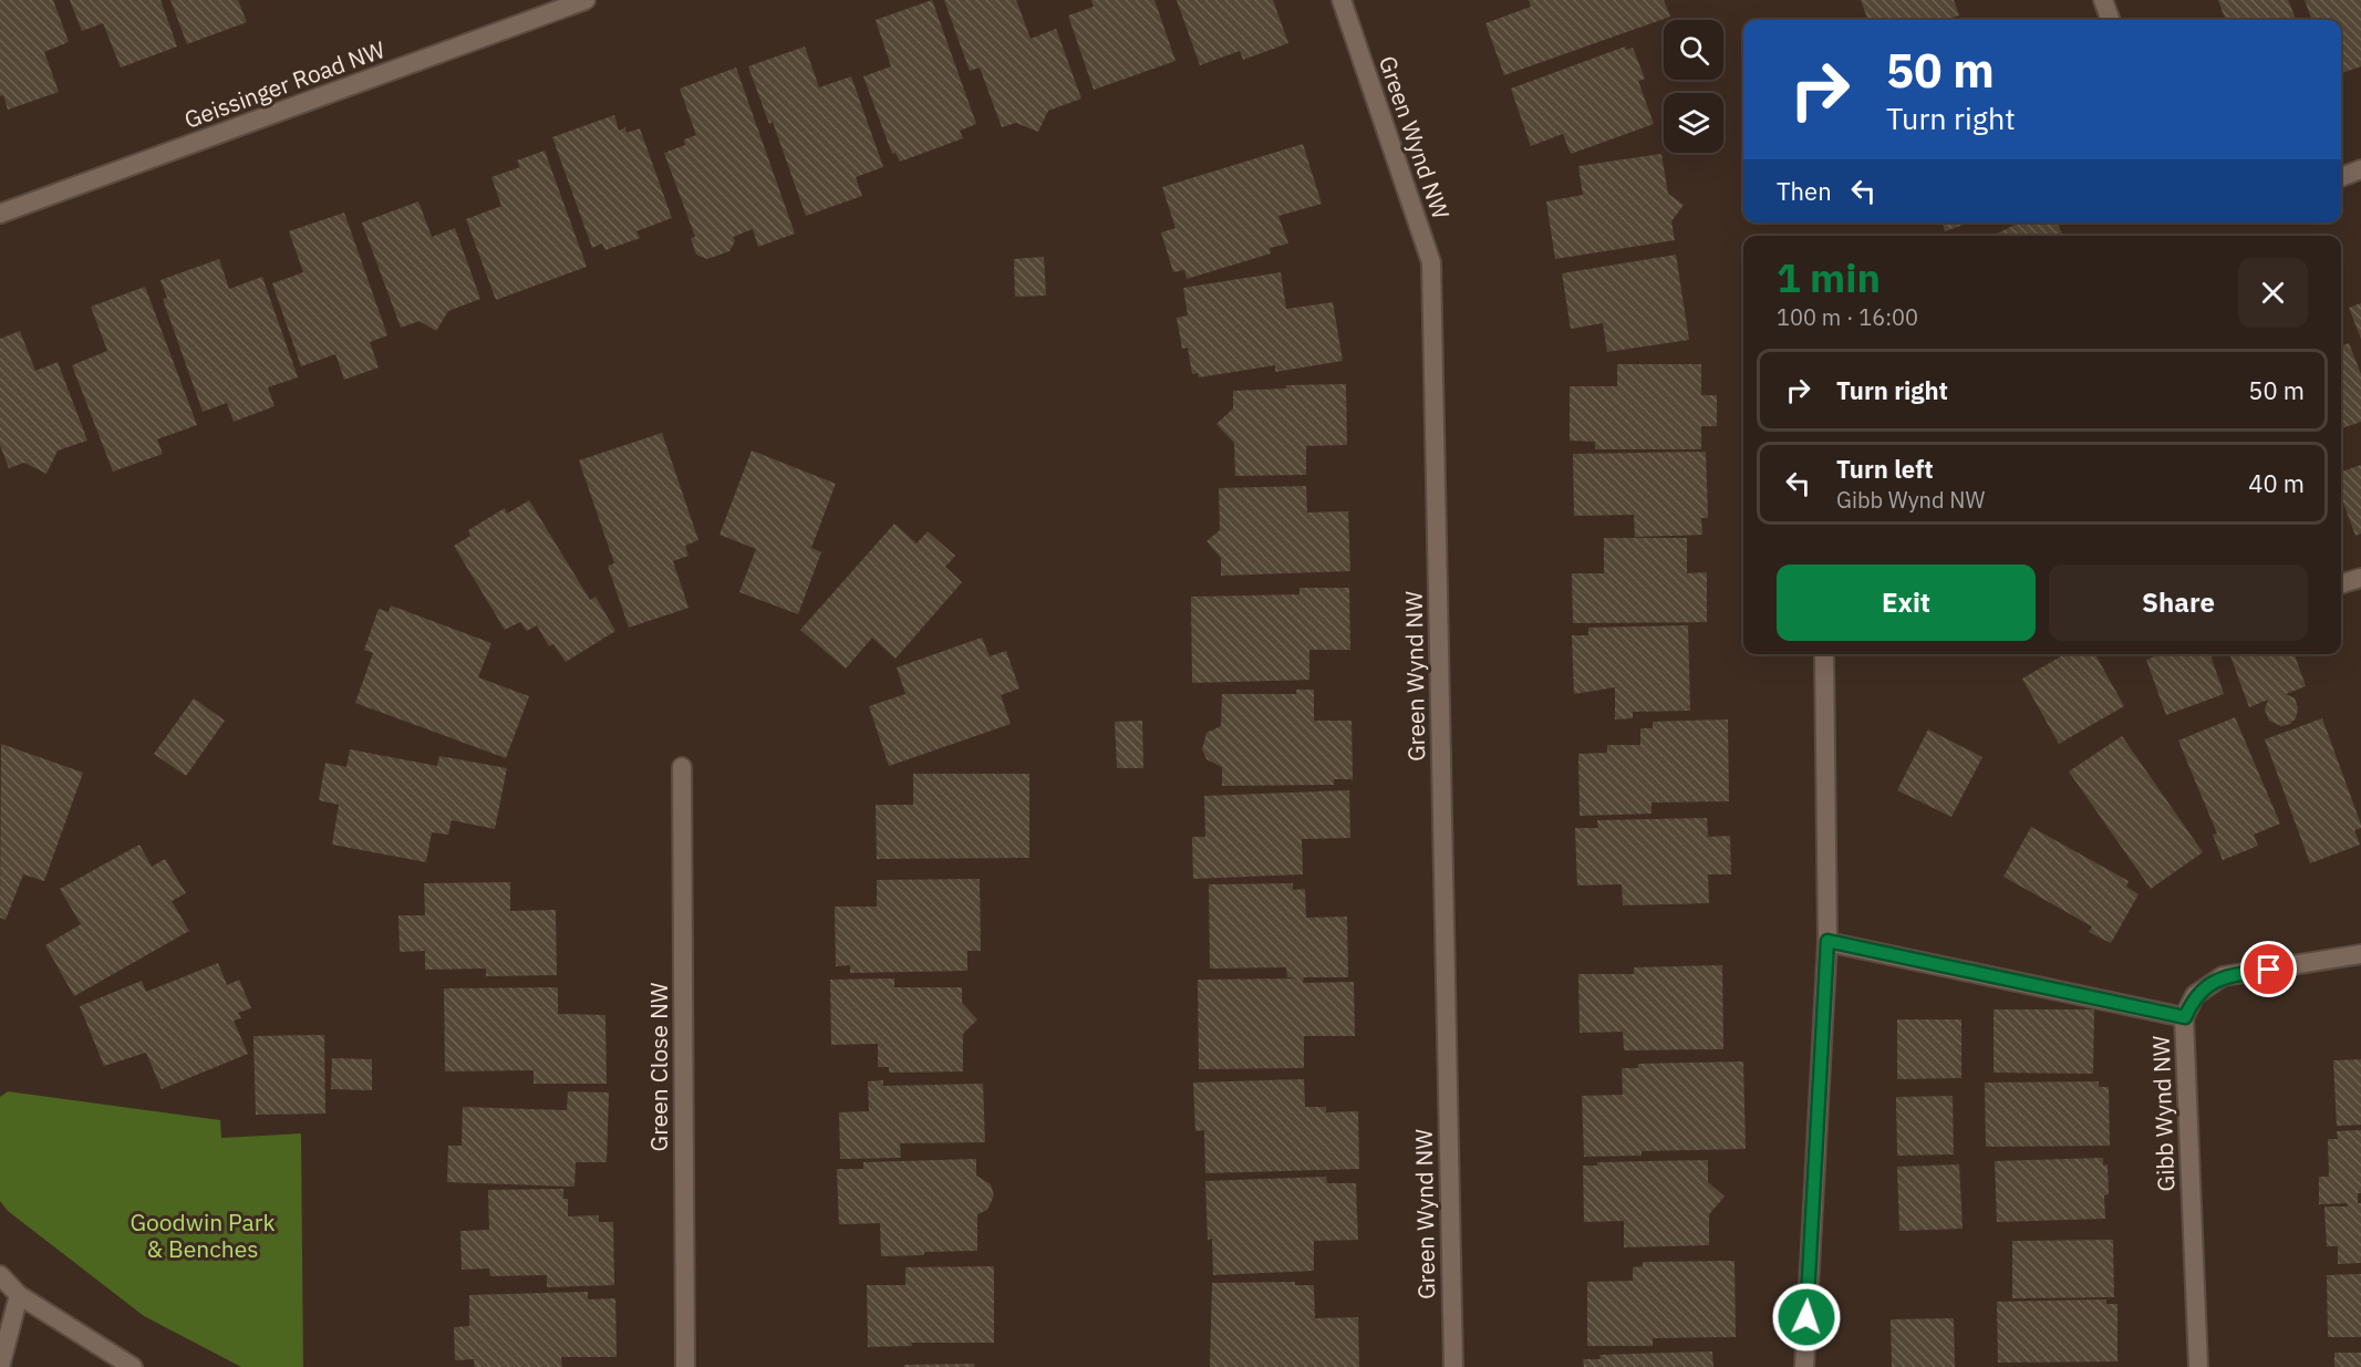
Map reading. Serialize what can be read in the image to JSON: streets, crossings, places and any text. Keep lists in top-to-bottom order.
{
  "streets": {
    "street": [
      "Geissinger Road NW",
      "Green Wynd NW",
      "Green Close NW",
      "Gibb Wynd NW"
    ]
  },
  "parks": ["Goodwin Park & Benches"],
  "page": {
    "turn": ["50 m", "Turn right"],
    "then": "Then",
    "heading": ["1 min", "100 m · 16:00"],
    "list": [
      {
        "name": "Turn right",
        "value": "50 m"
      },
      {
        "name": "Turn left",
        "note": "Gibb Wynd NW",
        "value": "40 m"
      }
    ],
    "buttons": ["Exit", "Share"]
  }
}
